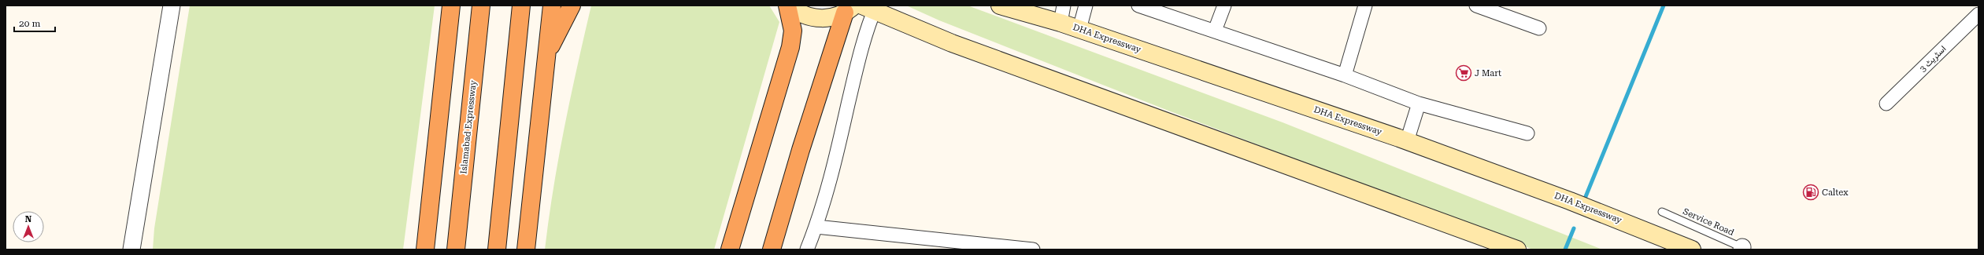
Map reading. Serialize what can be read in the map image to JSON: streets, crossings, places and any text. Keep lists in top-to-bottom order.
{
  "streets": {
    "highway": ["Islamabad Expressway"],
    "main road": ["DHA Expressway"],
    "street": ["اسٹریٹ 3"],
    "lane": ["Service Road"]
  },
  "places": {
    "supermarket": ["J Mart"],
    "fuel station": ["Caltex"]
  },
  "scale_bar": "20 m",
  "north": "top"
}
